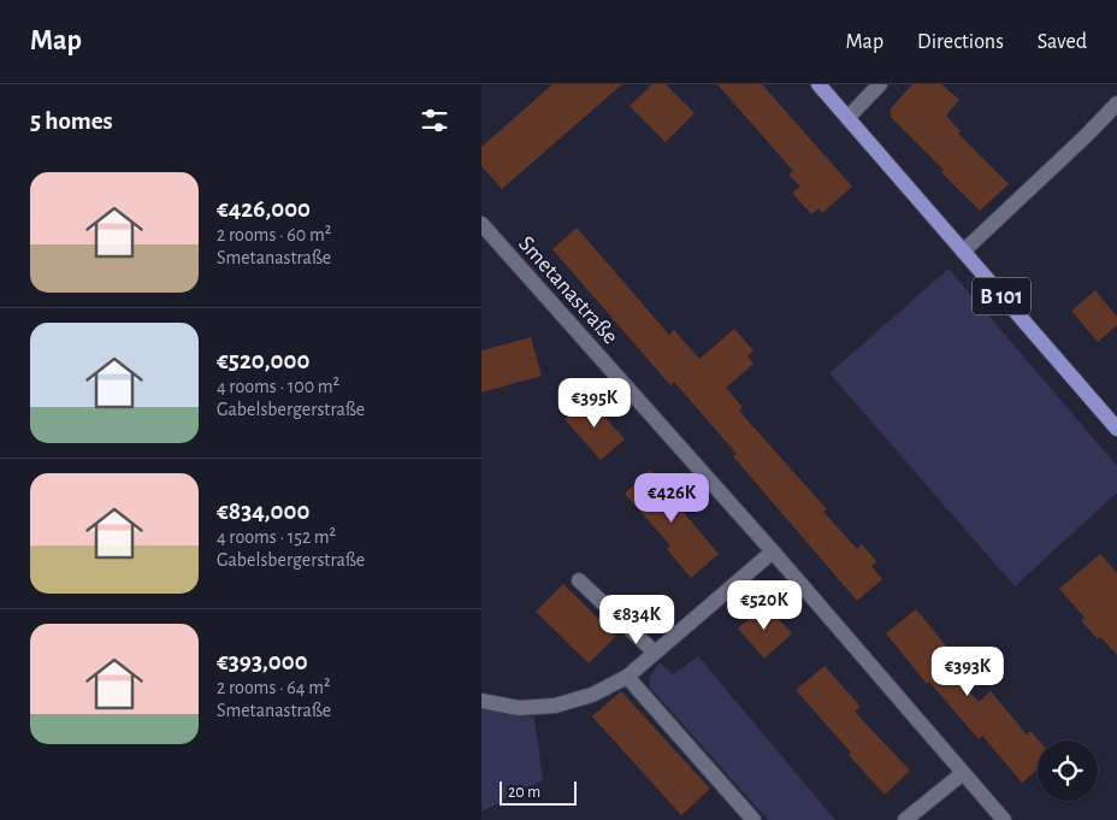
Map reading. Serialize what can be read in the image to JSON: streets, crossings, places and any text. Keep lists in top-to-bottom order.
{
  "streets": {
    "main road": ["B 101"],
    "street": ["Smetanastraße"]
  },
  "scale_bar": "20 m",
  "page": {
    "header": "Map",
    "nav": ["Map", "Directions", "Saved"],
    "heading": "5 homes",
    "list": [
      {
        "name": "€426,000",
        "note": "2 rooms · 60 m² · Smetanastraße"
      },
      {
        "name": "€520,000",
        "note": "4 rooms · 100 m² · Gabelsbergerstraße"
      },
      {
        "name": "€834,000",
        "note": "4 rooms · 152 m² · Gabelsbergerstraße"
      },
      {
        "name": "€393,000",
        "note": "2 rooms · 64 m² · Smetanastraße"
      }
    ],
    "price": [
      "€395K",
      "€426K",
      "€520K",
      "€834K",
      "€393K"
    ],
    "scale": "20 m"
  }
}
